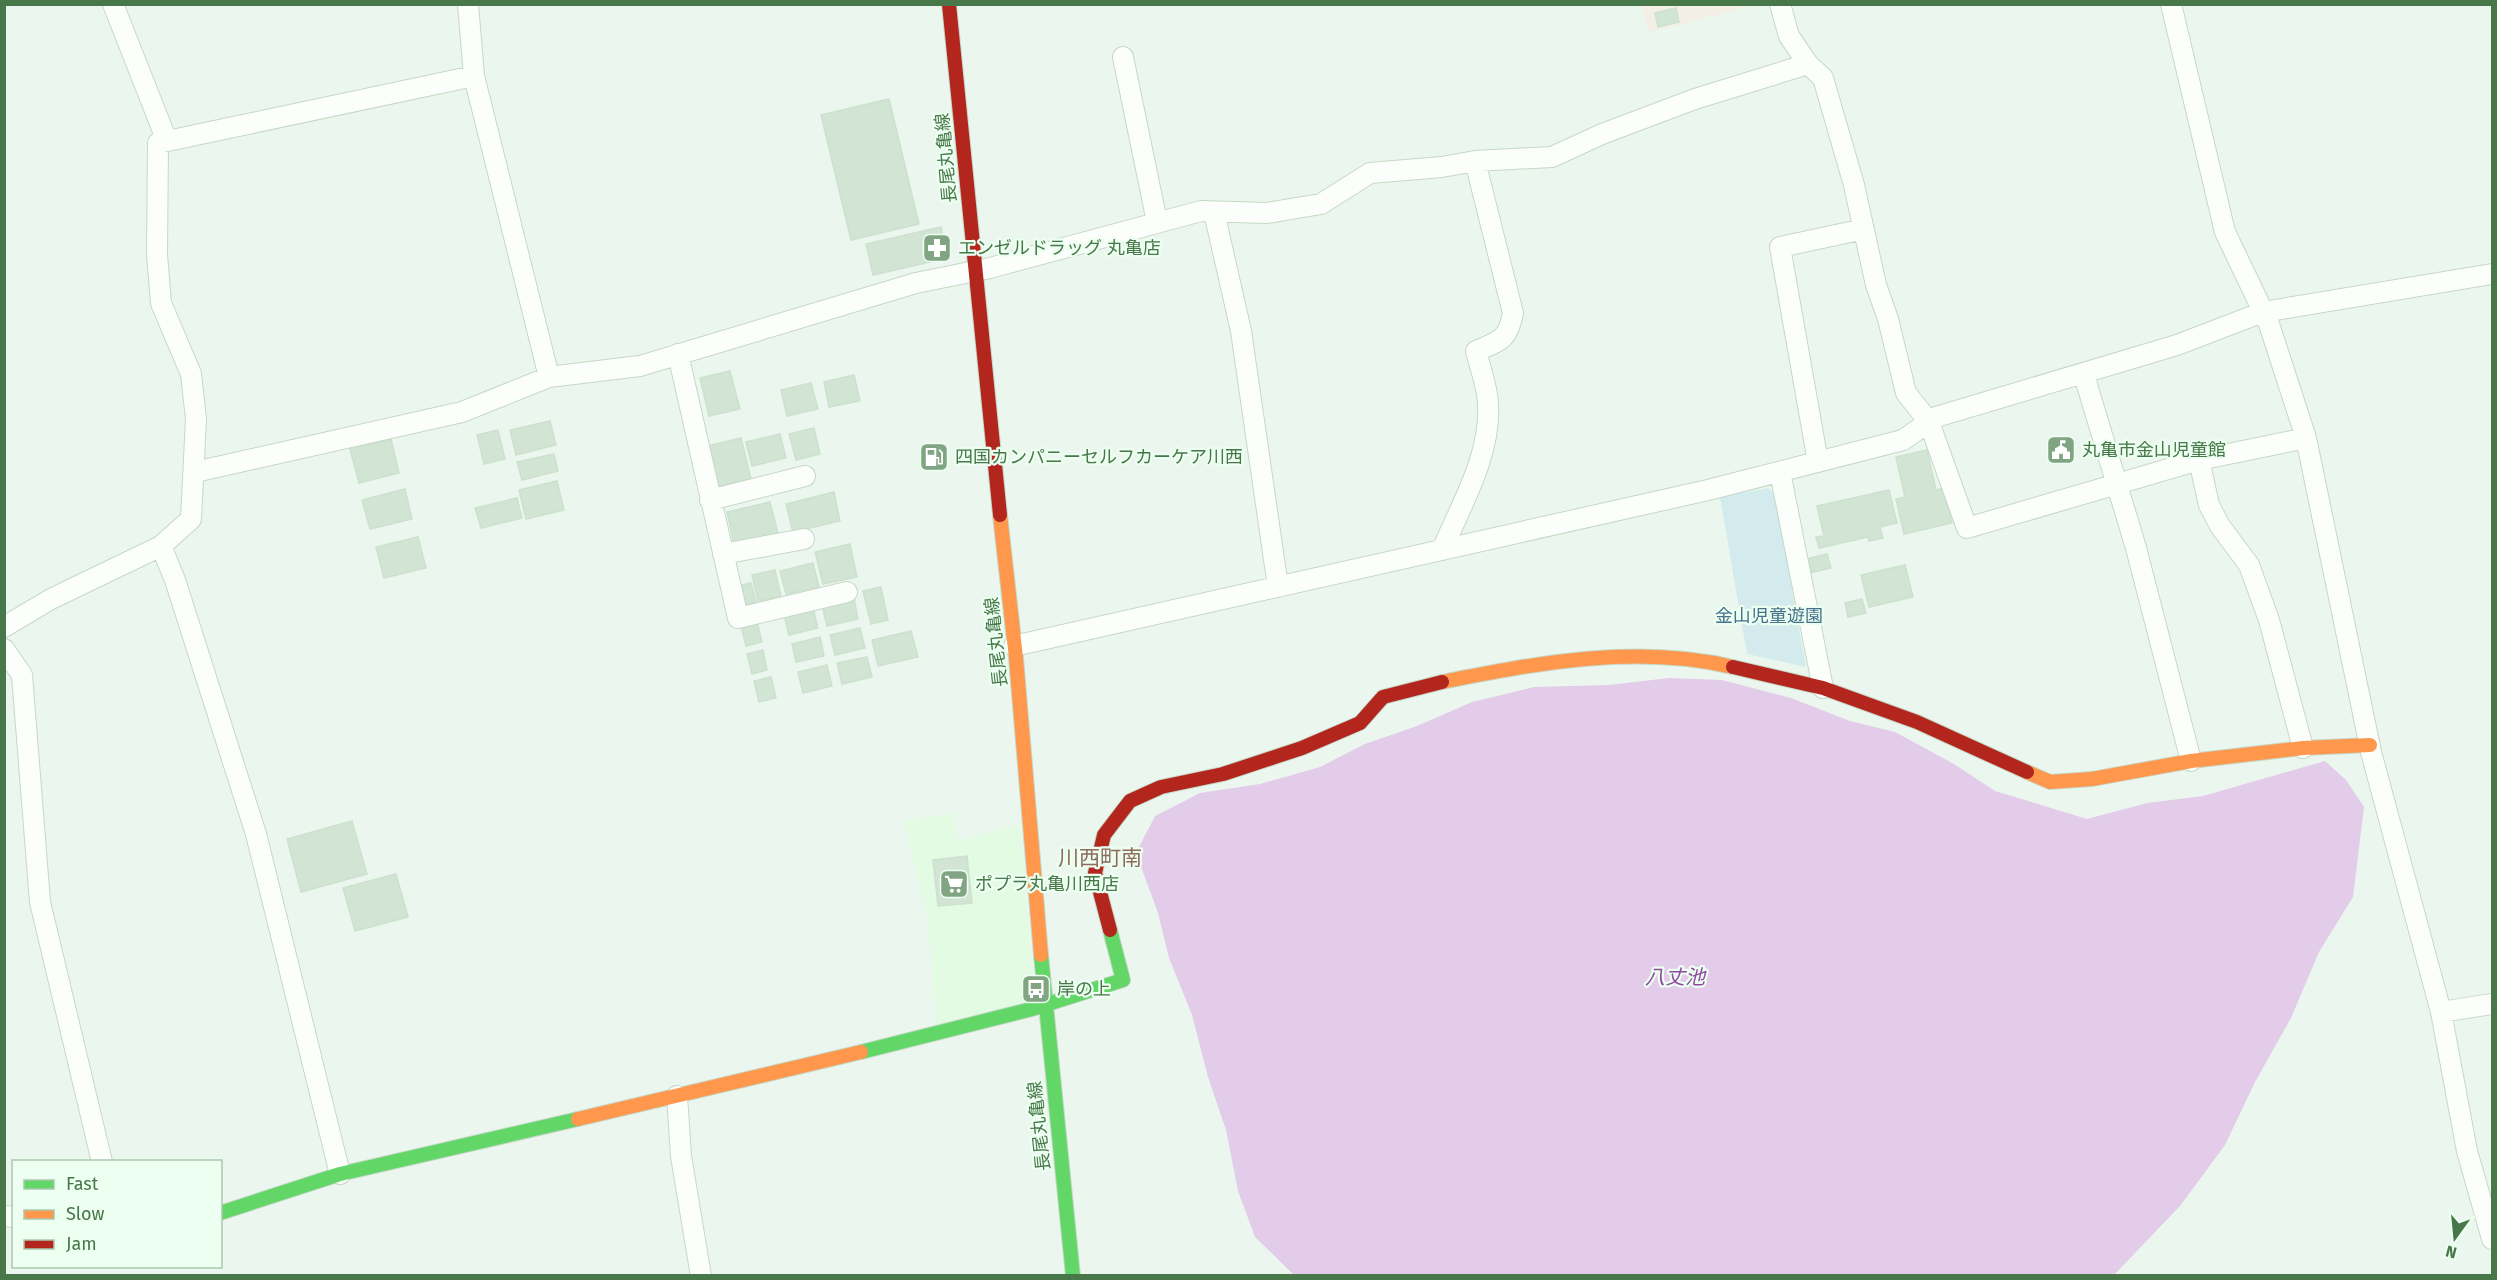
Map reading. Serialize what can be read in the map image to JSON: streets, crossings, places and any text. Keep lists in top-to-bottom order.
{
  "streets": {
    "street": ["長尾丸亀線"]
  },
  "districts": ["川西町南"],
  "water": ["八丈池"],
  "parks": ["金山児童遊園"],
  "places": {
    "pharmacy": ["エンゼルドラッグ 丸亀店"],
    "public building": ["丸亀市金山児童館"],
    "fuel station": ["四国カンパニーセルフカーケア川西"],
    "supermarket": ["ポプラ丸亀川西店"],
    "bus stop": ["岸の上"]
  },
  "legend": ["Fast", "Slow", "Jam"],
  "north": "bottom"
}
